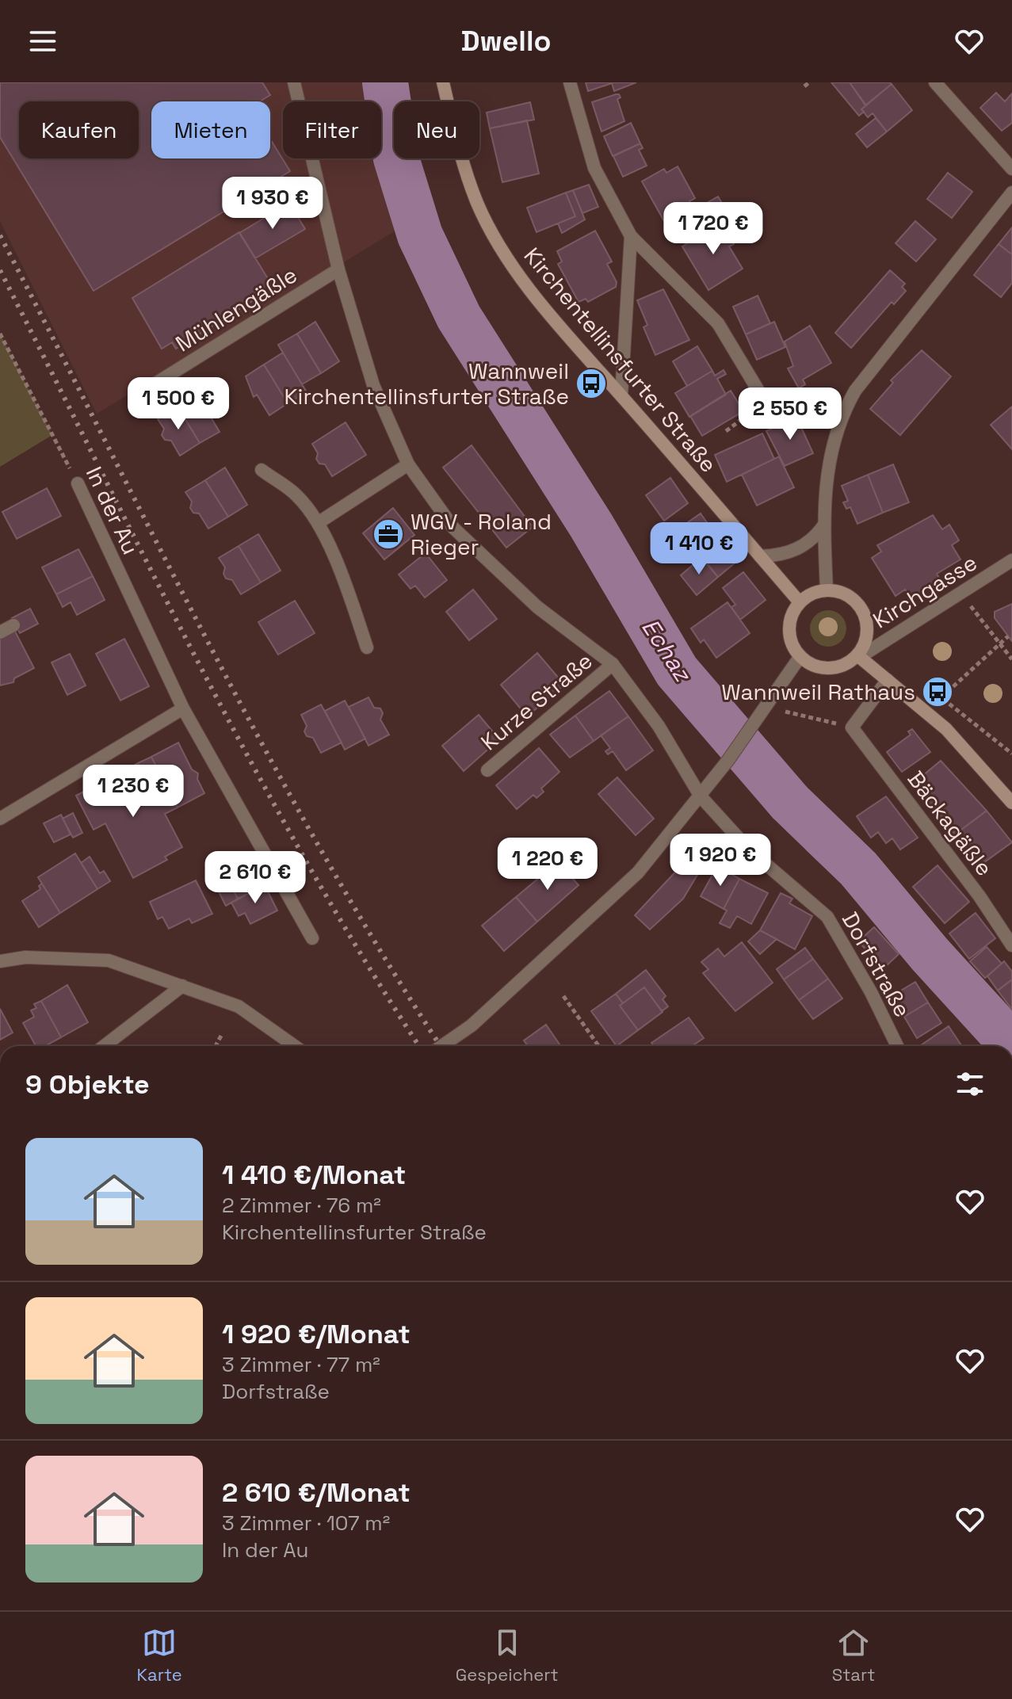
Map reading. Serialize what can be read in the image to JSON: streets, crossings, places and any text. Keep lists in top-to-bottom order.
{
  "streets": {
    "main road": ["Kirchentellinsfurter Straße"],
    "street": [
      "Mühlengäßle",
      "In der Au",
      "Kirchgasse",
      "Kurze Straße",
      "Bäckagäßle",
      "Dorfstraße"
    ]
  },
  "crossings": [
    ["Mühlengäßle", "Dorfstraße"],
    ["Kirchentellinsfurter Straße", "Kirchgasse"],
    ["Kurze Straße", "Dorfstraße"]
  ],
  "water": ["Echaz"],
  "places": {
    "bus stop": ["Wannweil Kirchentellinsfurter Straße", "Wannweil Rathaus"],
    "office": ["WGV - Roland Rieger"]
  },
  "page": {
    "header": "Dwello",
    "chip": [
      "Kaufen",
      "Mieten",
      "Filter",
      "Neu"
    ],
    "price": [
      "1 930 €",
      "1 720 €",
      "1 500 €",
      "2 550 €",
      "1 410 €",
      "1 230 €",
      "1 920 €",
      "1 220 €",
      "2 610 €"
    ],
    "heading": "9 Objekte",
    "list": [
      {
        "name": "1 410 €/Monat",
        "note": "2 Zimmer · 76 m² · Kirchentellinsfurter Straße"
      },
      {
        "name": "1 920 €/Monat",
        "note": "3 Zimmer · 77 m² · Dorfstraße"
      },
      {
        "name": "2 610 €/Monat",
        "note": "3 Zimmer · 107 m² · In der Au"
      }
    ],
    "tabs": ["Karte", "Gespeichert", "Start"]
  }
}
